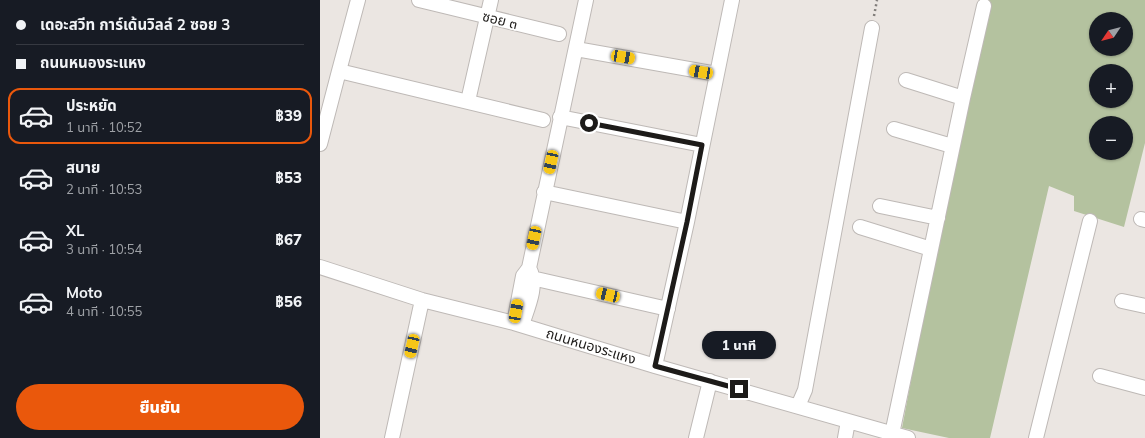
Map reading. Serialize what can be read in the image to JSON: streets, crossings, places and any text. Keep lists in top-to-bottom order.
{
  "streets": {
    "street": ["ซอย ๓", "ถนนหนองระแหง"]
  },
  "north": "bottom left",
  "page": {
    "banner": ["เดอะสวีท การ์เด้นวิลล์ 2 ซอย 3", "ถนนหนองระแหง"],
    "map_buttons": ["+", "−"],
    "list": [
      {
        "name": "ประหยัด",
        "note": "1 นาที · 10:52",
        "value": "฿39"
      },
      {
        "name": "สบาย",
        "note": "2 นาที · 10:53",
        "value": "฿53"
      },
      {
        "name": "XL",
        "note": "3 นาที · 10:54",
        "value": "฿67"
      },
      {
        "name": "Moto",
        "note": "4 นาที · 10:55",
        "value": "฿56"
      }
    ],
    "bubble": "1 นาที",
    "buttons": "ยืนยัน"
  }
}
